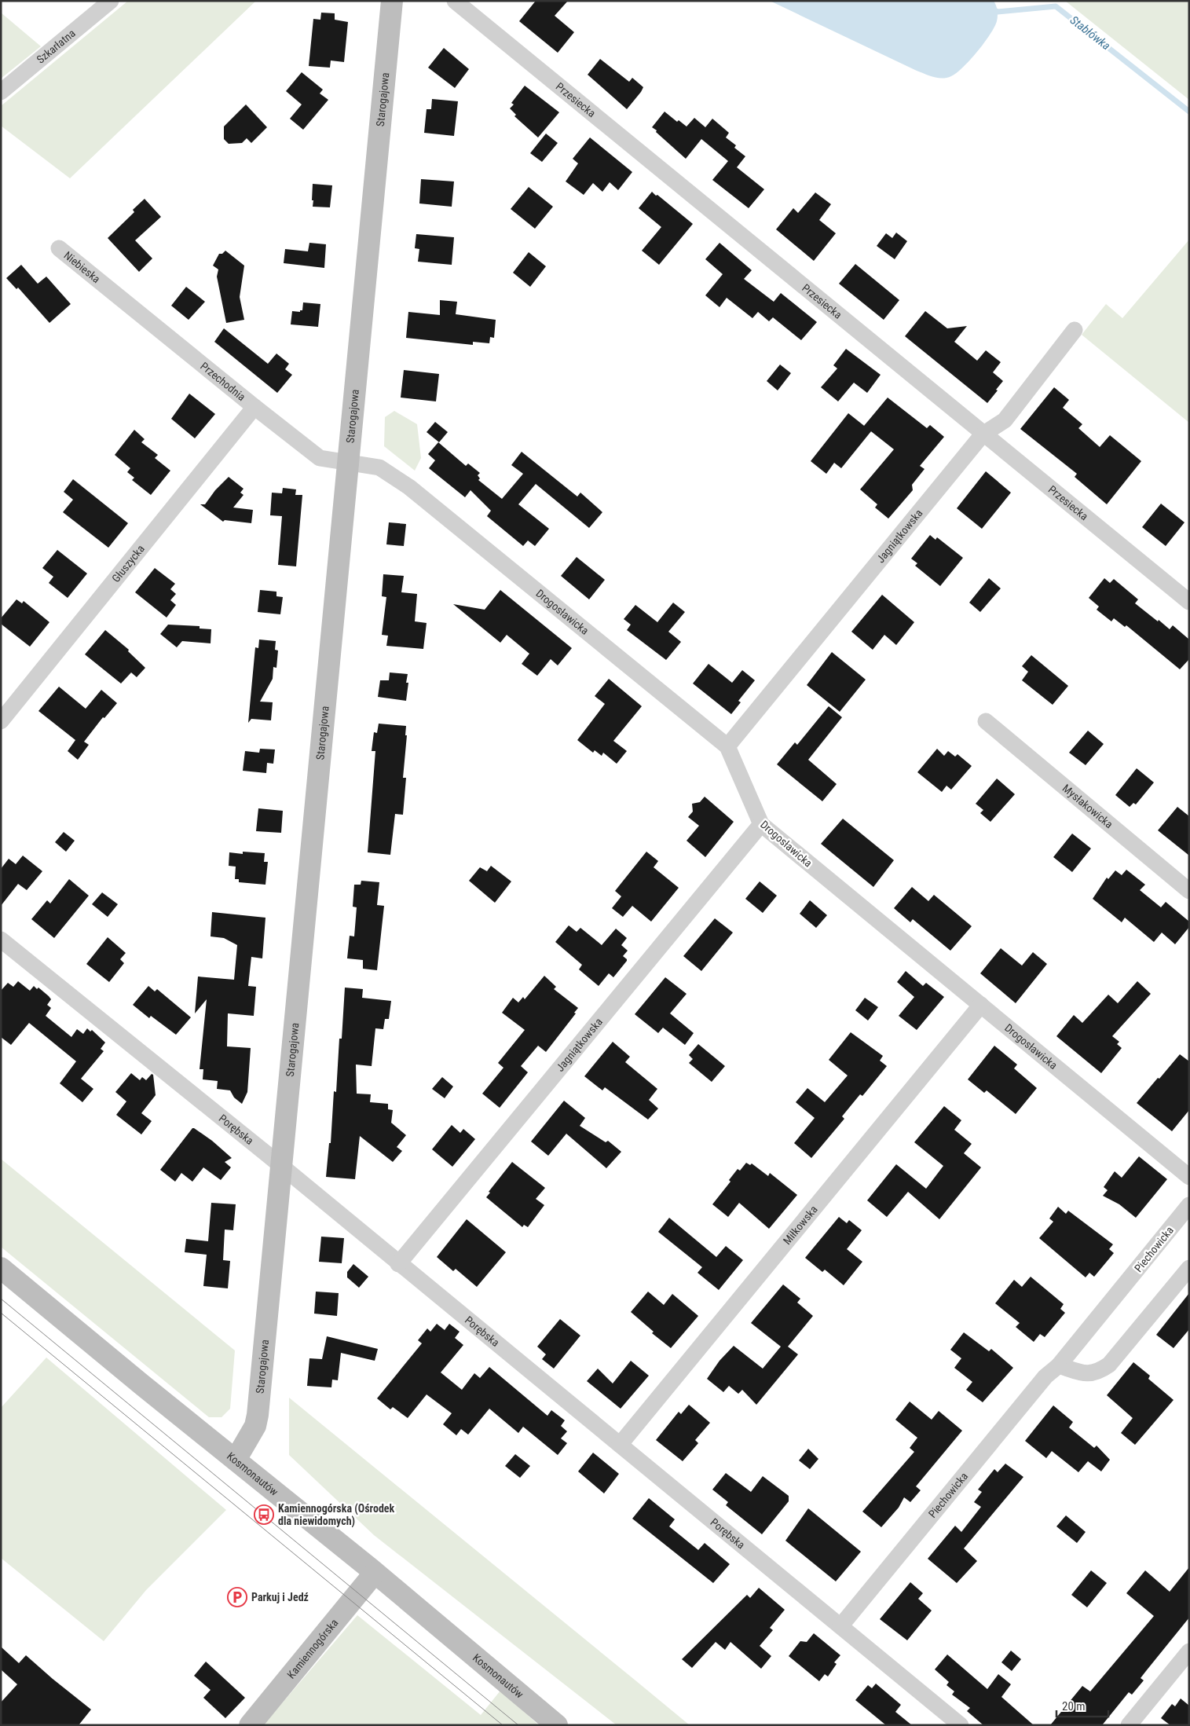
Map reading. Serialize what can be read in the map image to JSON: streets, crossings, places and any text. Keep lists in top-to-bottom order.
{
  "streets": {
    "street": [
      "Szkarłatna",
      "Starogajowa",
      "Przesiecka",
      "Niebieska",
      "Przechodnia",
      "Jagniątkowska",
      "Głuszycka",
      "Drogosławicka",
      "Mysłakowicka",
      "Porębska",
      "Miłkowska",
      "Piechowicka",
      "Kosmonautów",
      "Kamiennogórska"
    ]
  },
  "crossings": [
    ["Starogajowa", "Przechodnia"],
    ["Starogajowa", "Drogosławicka"],
    ["Starogajowa", "Porębska"],
    ["Starogajowa", "Kosmonautów"],
    ["Przesiecka", "Jagniątkowska"],
    ["Niebieska", "Przechodnia"],
    ["Przechodnia", "Głuszycka"],
    ["Przechodnia", "Drogosławicka"],
    ["Jagniątkowska", "Drogosławicka"],
    ["Jagniątkowska", "Porębska"],
    ["Drogosławicka", "Miłkowska"],
    ["Porębska", "Miłkowska"],
    ["Porębska", "Piechowicka"],
    ["Kosmonautów", "Kamiennogórska"]
  ],
  "water": ["Stabłówka"],
  "places": {
    "bus stop": ["Kamiennogórska (Ośrodek dla niewidomych)"],
    "parking": ["Parkuj i Jedź"]
  },
  "scale_bar": "20 m"
}
